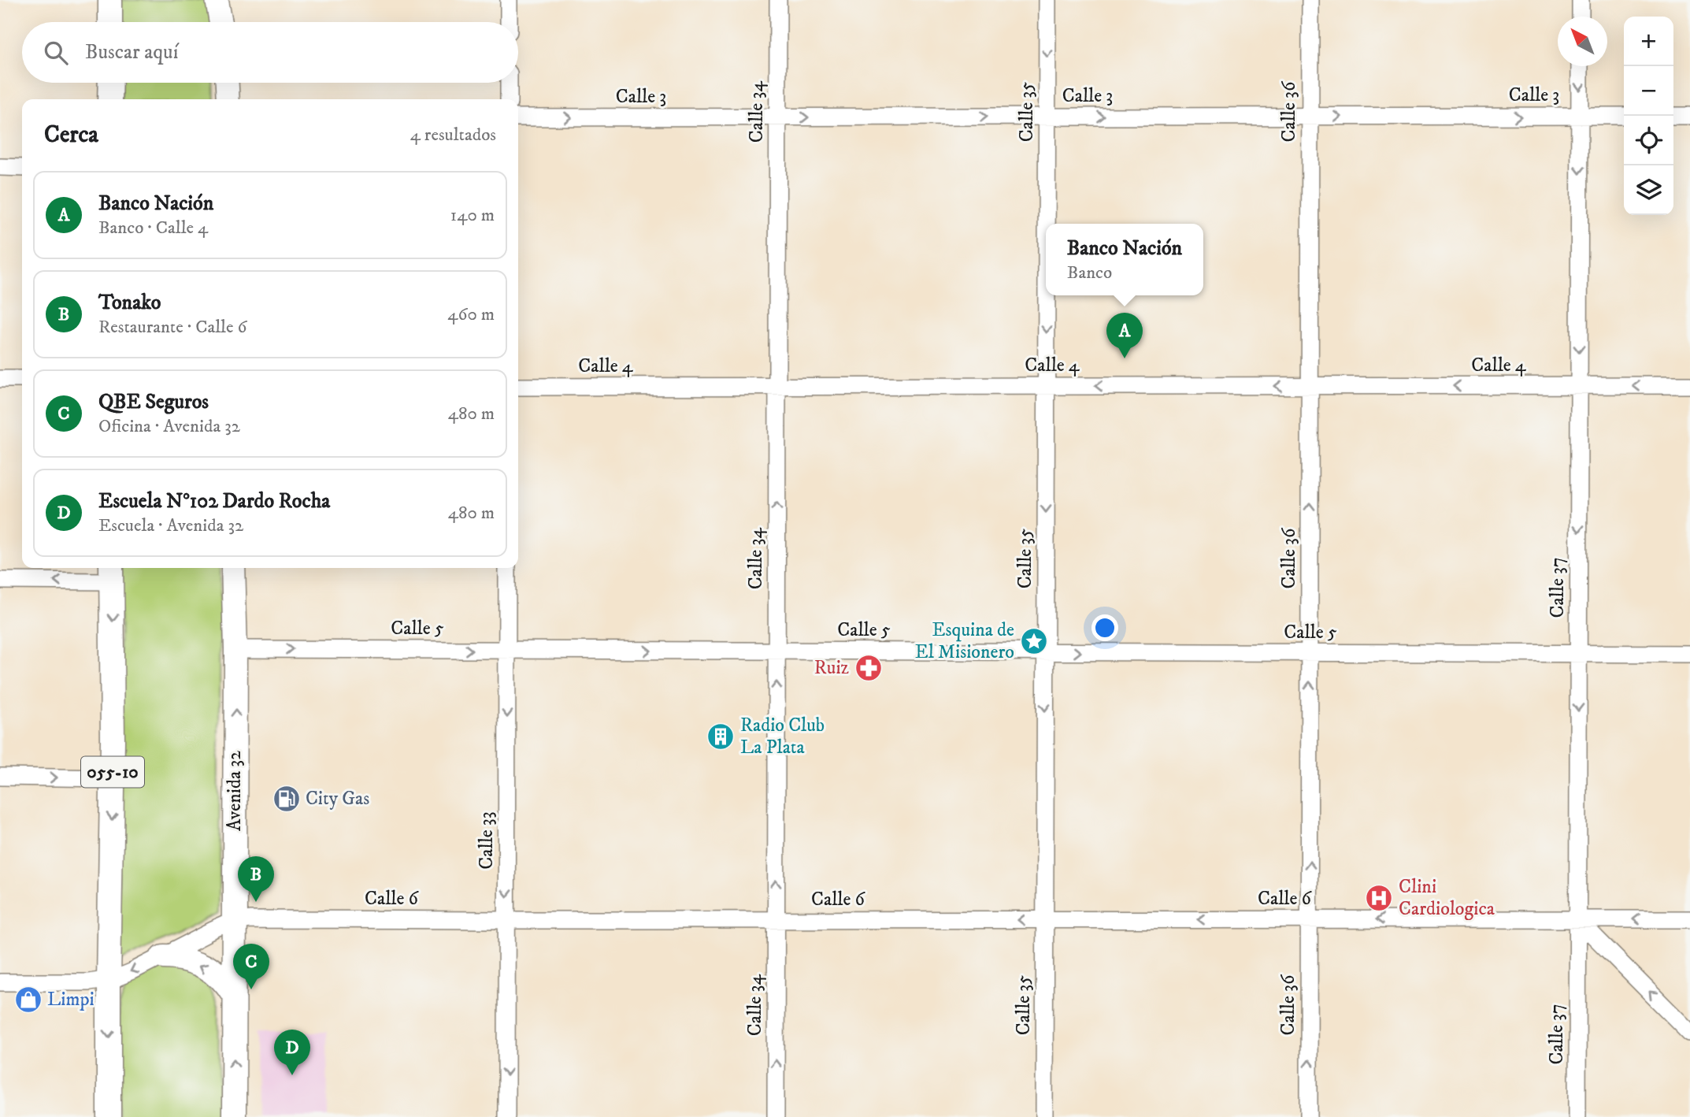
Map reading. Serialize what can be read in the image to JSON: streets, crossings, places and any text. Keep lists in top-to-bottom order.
{
  "streets": {
    "highway": ["055-10", "Avenida 32"],
    "street": [
      "Calle 3",
      "Calle 34",
      "Calle 35",
      "Calle 36",
      "Calle 4",
      "Calle 37",
      "Calle 5",
      "Calle 33",
      "Calle 6"
    ]
  },
  "crossings": [
    ["Calle 3", "Calle 34"],
    ["Calle 3", "Calle 35"],
    ["Calle 3", "Calle 36"],
    ["Calle 3", "Calle 37"],
    ["Calle 34", "Calle 4"],
    ["Calle 34", "Calle 5"],
    ["Calle 34", "Calle 6"],
    ["Calle 35", "Calle 4"],
    ["Calle 35", "Calle 5"],
    ["Calle 35", "Calle 6"],
    ["Calle 36", "Calle 4"],
    ["Calle 36", "Calle 5"],
    ["Calle 36", "Calle 6"],
    ["Calle 4", "Calle 37"],
    ["Calle 37", "Calle 5"],
    ["Calle 37", "Calle 6"],
    ["Calle 5", "Avenida 32"],
    ["Calle 5", "Calle 33"],
    ["055-10", "Calle 6"],
    ["Avenida 32", "Calle 6"],
    ["Calle 33", "Calle 6"]
  ],
  "one_way": [
    "Calle 3",
    "Calle 34",
    "Calle 35",
    "Calle 36",
    "Calle 4",
    "Calle 37",
    "Calle 5",
    "Calle 33",
    "Calle 6"
  ],
  "places": {
    "place": ["Esquina de El Misionero"],
    "pharmacy": ["Ruiz"],
    "building": ["Radio Club La Plata"],
    "fuel station": ["City Gas"],
    "hospital": ["Clini Cardiologica"],
    "shop": ["Limpi"]
  },
  "north": "top left",
  "page": {
    "map_buttons": ["+", "−"],
    "search": "Buscar aquí",
    "heading": ["Cerca", "4 resultados"],
    "list": [
      {
        "mark": "A",
        "name": "Banco Nación",
        "note": "Banco · Calle 4",
        "value": "140 m"
      },
      {
        "mark": "B",
        "name": "Tonako",
        "note": "Restaurante · Calle 6",
        "value": "460 m"
      },
      {
        "mark": "C",
        "name": "QBE Seguros",
        "note": "Oficina · Avenida 32",
        "value": "480 m"
      },
      {
        "mark": "D",
        "name": "Escuela N°102 Dardo Rocha",
        "note": "Escuela · Avenida 32",
        "value": "480 m"
      }
    ],
    "popup": ["Banco Nación", "Banco"],
    "pins": [
      "A",
      "B",
      "C",
      "D"
    ]
  }
}
